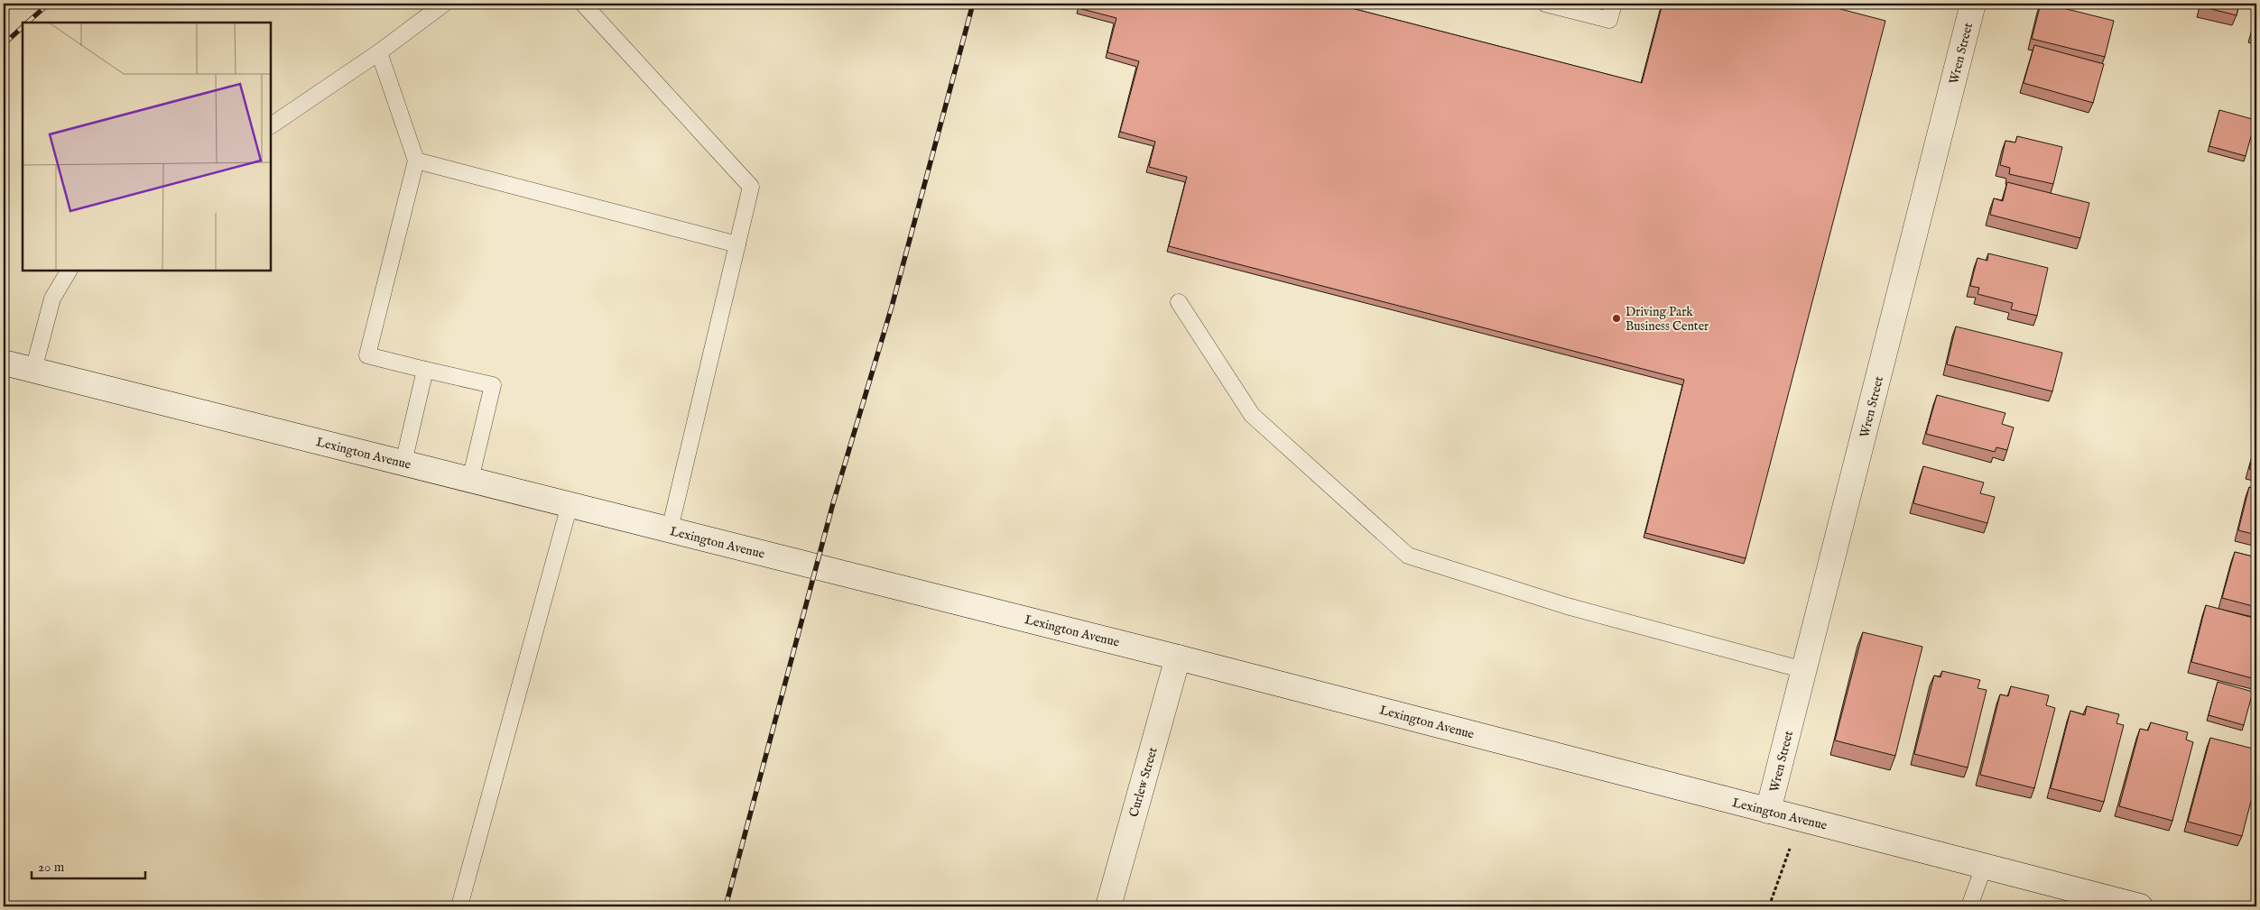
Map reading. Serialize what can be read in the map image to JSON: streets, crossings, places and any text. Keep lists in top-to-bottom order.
{
  "streets": {
    "main road": ["Wren Street", "Lexington Avenue", "Curlew Street"]
  },
  "crossings": [
    ["Wren Street", "Lexington Avenue"],
    ["Lexington Avenue", "Curlew Street"]
  ],
  "places": ["Driving Park Business Center"],
  "scale_bar": "20 m"
}
